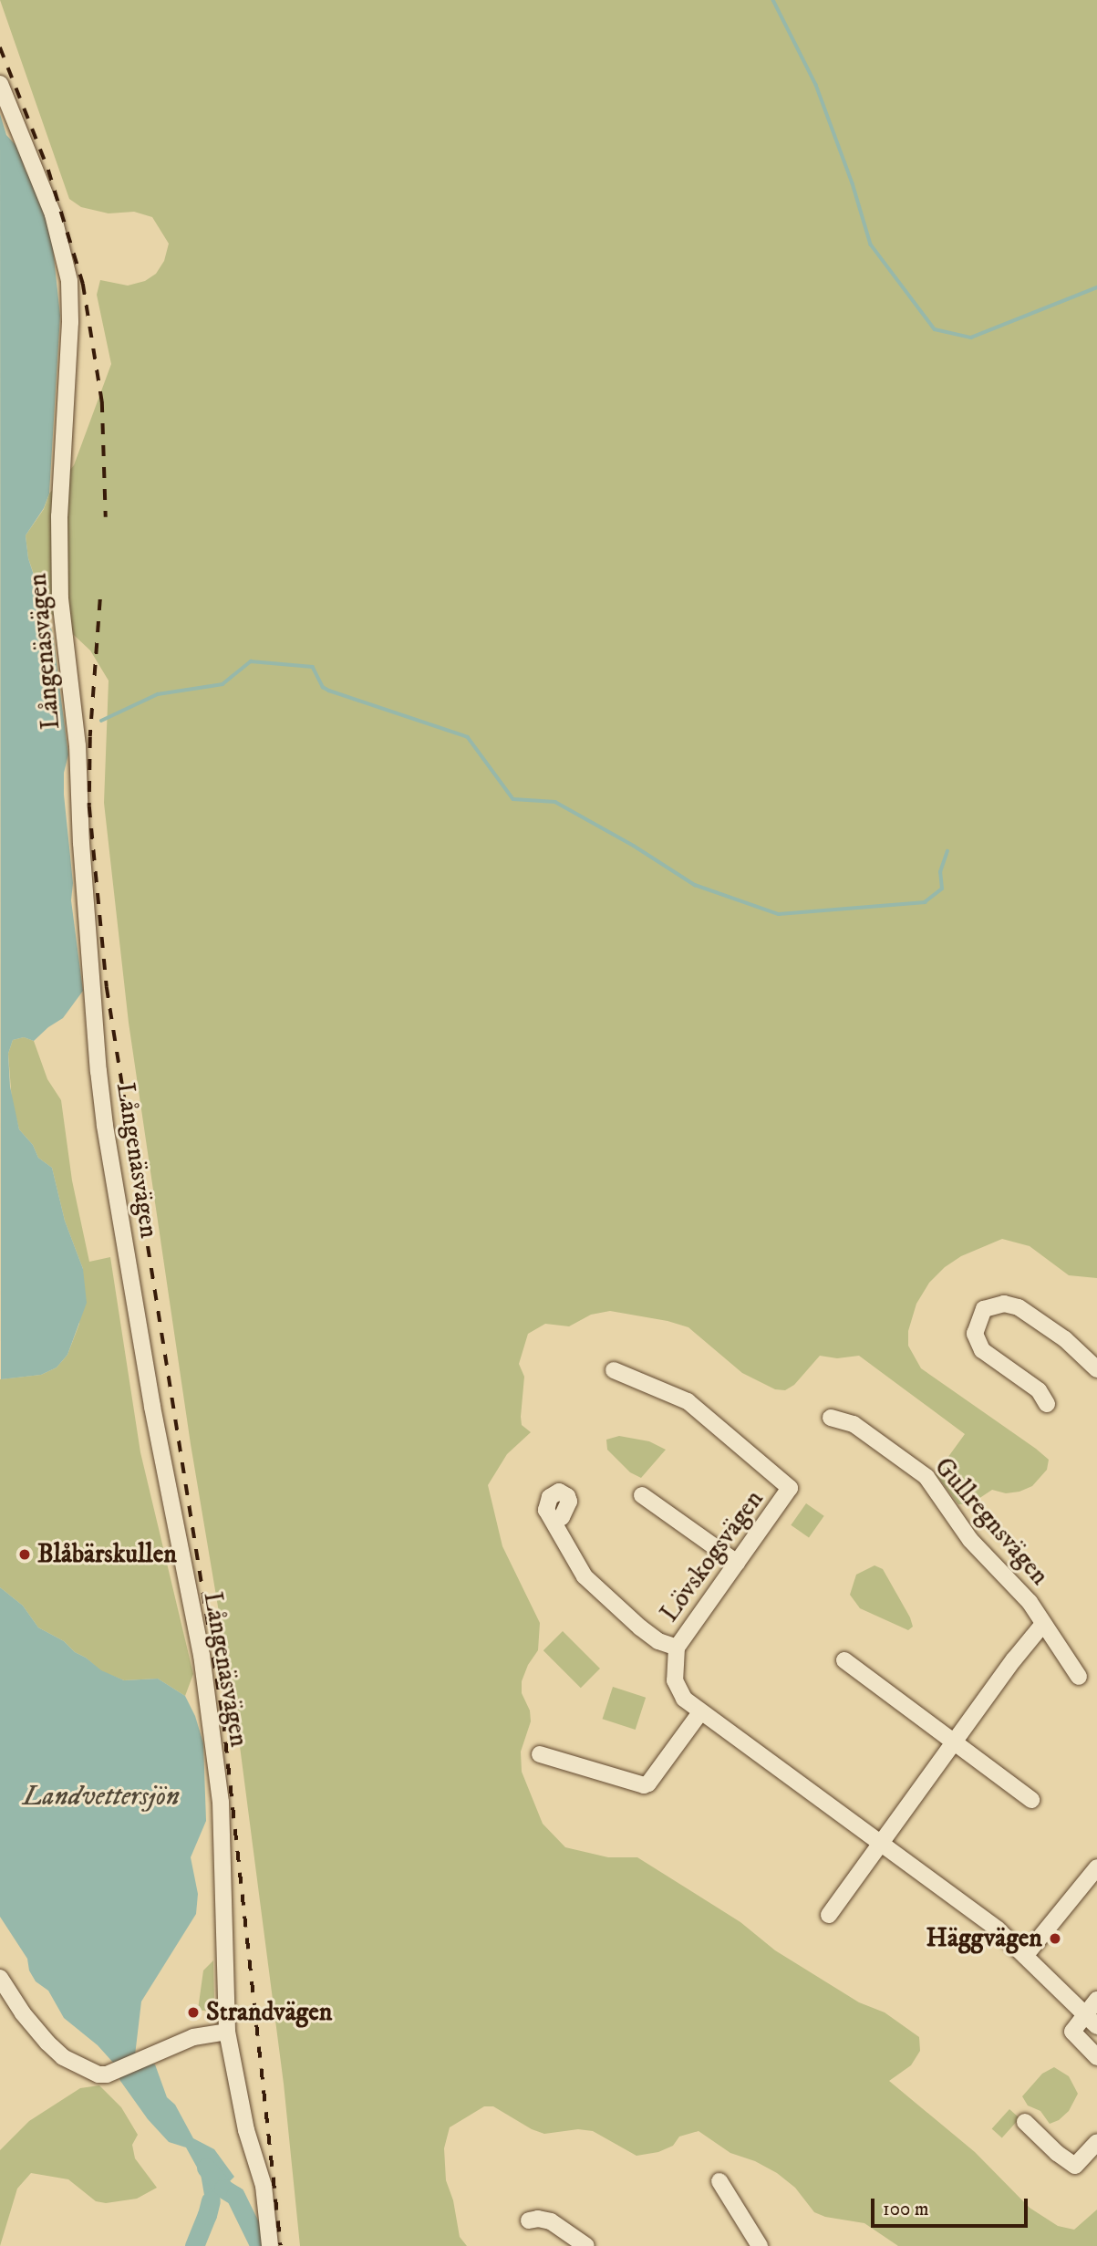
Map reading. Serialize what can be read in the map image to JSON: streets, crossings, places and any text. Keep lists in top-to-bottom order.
{
  "streets": {
    "street": ["Långenäsvägen", "Gullregnsvägen", "Lövskogsvägen"]
  },
  "crossings": [
    ["Gullregnsvägen", "Lövskogsvägen"]
  ],
  "water": ["Landvettersjön"],
  "places": ["Blåbärskullen", "Häggvägen", "Strandvägen"],
  "scale_bar": "100 m"
}
